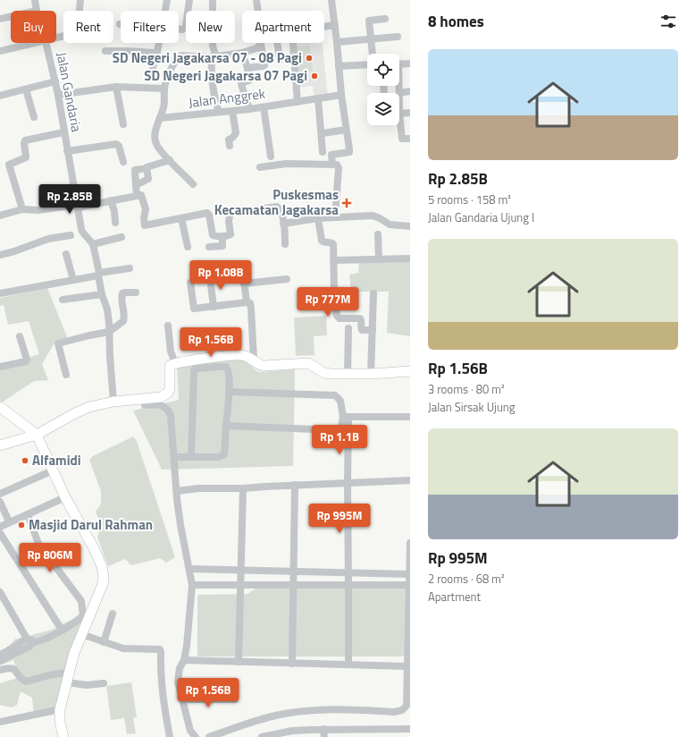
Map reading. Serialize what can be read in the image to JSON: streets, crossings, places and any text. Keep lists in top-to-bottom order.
{
  "streets": {
    "street": ["Jalan Gandaria", "Jalan Anggrek"]
  },
  "places": {
    "other": [
      "SD Negeri Jagakarsa 07 - 08 Pagi",
      "SD Negeri Jagakarsa 07 Pagi",
      "Alfamidi",
      "Masjid Darul Rahman"
    ],
    "health": ["Puskesmas Kecamatan Jagakarsa"]
  },
  "page": {
    "heading": "8 homes",
    "chip": [
      "Buy",
      "Rent",
      "Filters",
      "New",
      "Apartment"
    ],
    "list": [
      {
        "name": "Rp 2.85B",
        "note": "5 rooms · 158 m² · Jalan Gandaria Ujung I"
      },
      {
        "name": "Rp 1.56B",
        "note": "3 rooms · 80 m² · Jalan Sirsak Ujung"
      },
      {
        "name": "Rp 995M",
        "note": "2 rooms · 68 m² · Apartment"
      }
    ],
    "price": [
      "Rp 2.85B",
      "Rp 1.08B",
      "Rp 777M",
      "Rp 1.56B",
      "Rp 1.1B",
      "Rp 995M",
      "Rp 806M",
      "Rp 1.56B"
    ]
  }
}
